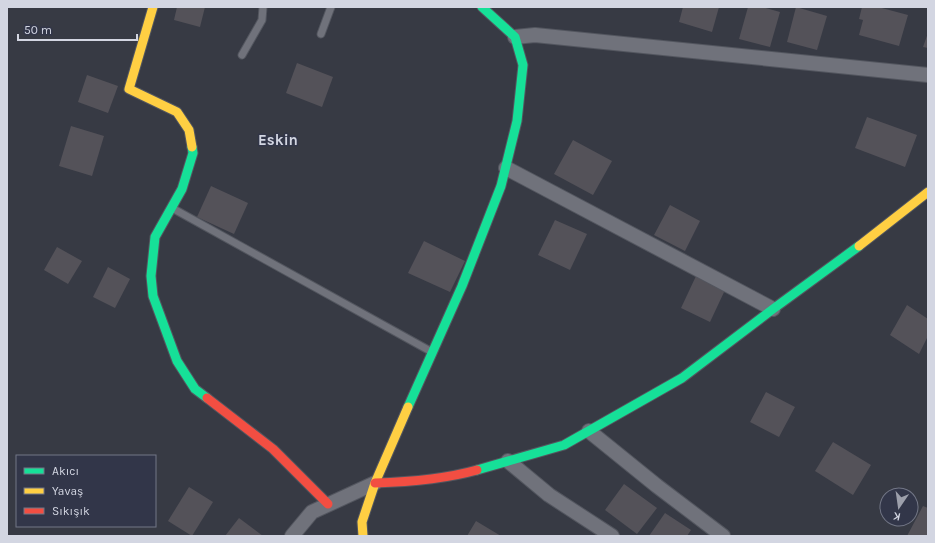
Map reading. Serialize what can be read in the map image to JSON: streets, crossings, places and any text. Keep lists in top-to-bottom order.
{
  "districts": ["Eskin"],
  "legend": ["Akıcı", "Yavaş", "Sıkışık"],
  "scale_bar": "50 m",
  "north": "bottom"
}
